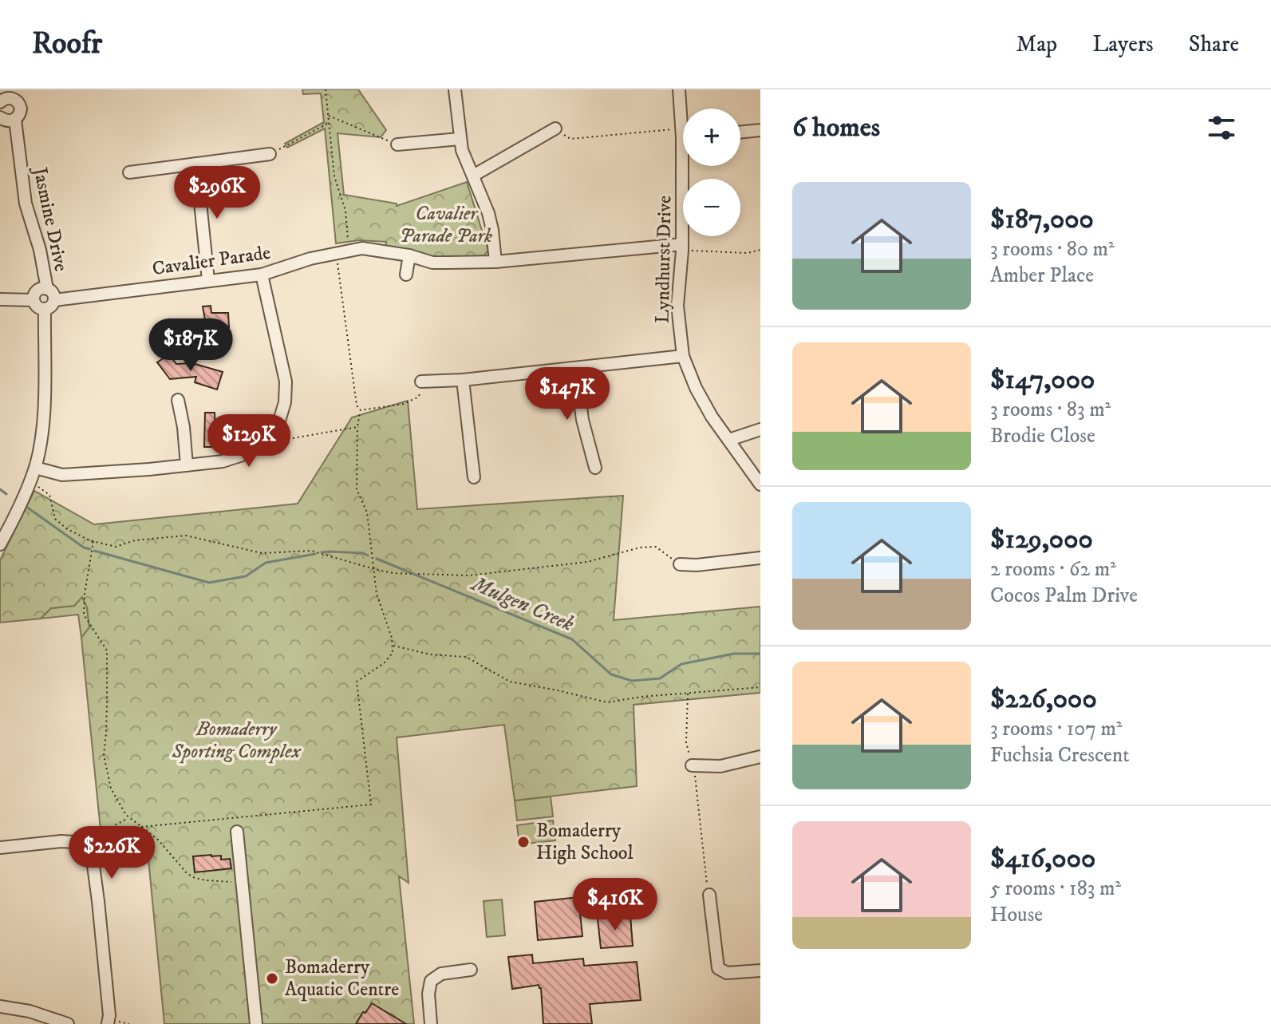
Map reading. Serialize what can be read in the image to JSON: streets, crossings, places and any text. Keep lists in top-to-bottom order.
{
  "streets": {
    "street": ["Jasmine Drive", "Lyndhurst Drive", "Cavalier Parade"]
  },
  "crossings": [
    ["Jasmine Drive", "Cavalier Parade"],
    ["Lyndhurst Drive", "Cavalier Parade"]
  ],
  "water": ["Mulgen Creek"],
  "parks": ["Cavalier Parade Park", "Bomaderry Sporting Complex"],
  "places": ["Bomaderry High School", "Bomaderry Aquatic Centre"],
  "page": {
    "header": "Roofr",
    "nav": ["Map", "Layers", "Share"],
    "heading": "6 homes",
    "map_buttons": ["+", "−"],
    "price": [
      "$296K",
      "$187K",
      "$147K",
      "$129K",
      "$226K",
      "$416K"
    ],
    "list": [
      {
        "name": "$187,000",
        "note": "3 rooms · 80 m² · Amber Place"
      },
      {
        "name": "$147,000",
        "note": "3 rooms · 83 m² · Brodie Close"
      },
      {
        "name": "$129,000",
        "note": "2 rooms · 62 m² · Cocos Palm Drive"
      },
      {
        "name": "$226,000",
        "note": "3 rooms · 107 m² · Fuchsia Crescent"
      },
      {
        "name": "$416,000",
        "note": "5 rooms · 183 m² · House"
      }
    ]
  }
}
